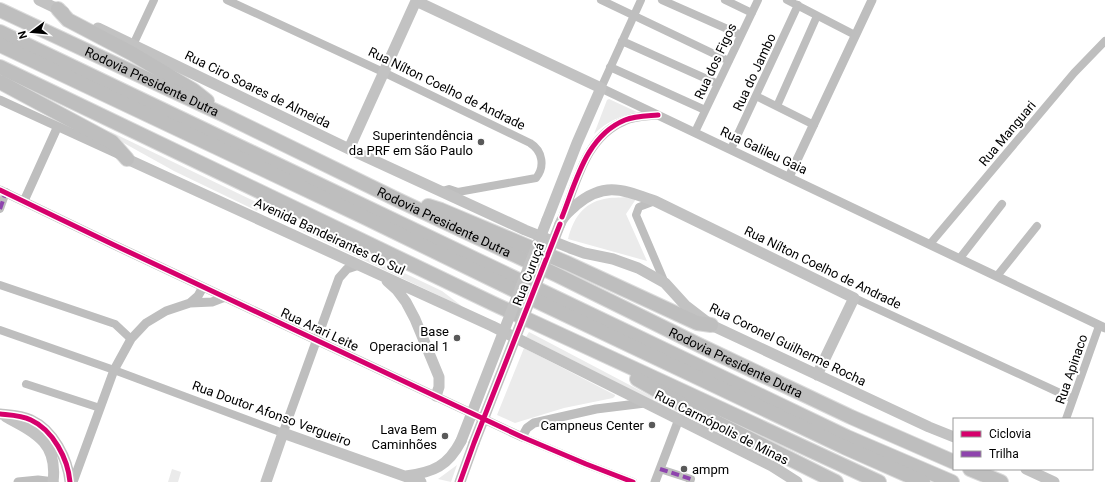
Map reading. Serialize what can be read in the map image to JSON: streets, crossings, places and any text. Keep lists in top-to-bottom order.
{
  "streets": {
    "highway": ["Rodovia Presidente Dutra"],
    "main road": [
      "Rua Nílton Coelho de Andrade",
      "Rua Ciro Soares de Almeida",
      "Rua Galileu Gaia",
      "Avenida Bandeirantes do Sul",
      "Rua Curuçá",
      "Rua Coronel Guilherme Rocha",
      "Rua Doutor Afonso Vergueiro",
      "Rua Carmópolis de Minas"
    ],
    "street": [
      "Rua dos Figos",
      "Rua do Jambo",
      "Rua Manguari",
      "Rua Arari Leite",
      "Rua Apinaco"
    ]
  },
  "crossings": [
    ["Rua dos Figos", "Rua Galileu Gaia"],
    ["Rua do Jambo", "Rua Galileu Gaia"],
    ["Rua Nílton Coelho de Andrade", "Rua Ciro Soares de Almeida"],
    ["Rua Nílton Coelho de Andrade", "Rua Curuçá"],
    ["Rua Nílton Coelho de Andrade", "Rua Coronel Guilherme Rocha"],
    ["Rua Nílton Coelho de Andrade", "Rua Apinaco"],
    ["Rua Ciro Soares de Almeida", "Rua Coronel Guilherme Rocha"],
    ["Rua Manguari", "Rua Galileu Gaia"],
    ["Rua Galileu Gaia", "Rua Curuçá"],
    ["Rua Galileu Gaia", "Rua Apinaco"],
    ["Avenida Bandeirantes do Sul", "Rua Carmópolis de Minas"],
    ["Rua Curuçá", "Rua Doutor Afonso Vergueiro"],
    ["Rua Arari Leite", "Rua Carmópolis de Minas"]
  ],
  "places": [
    "Superintendência da PRF em São Paulo",
    "Base Operacional 1",
    "Campneus Center",
    "Lava Bem Caminhões",
    "ampm"
  ],
  "legend": ["Ciclovia", "Trilha"],
  "north": "left"
}
